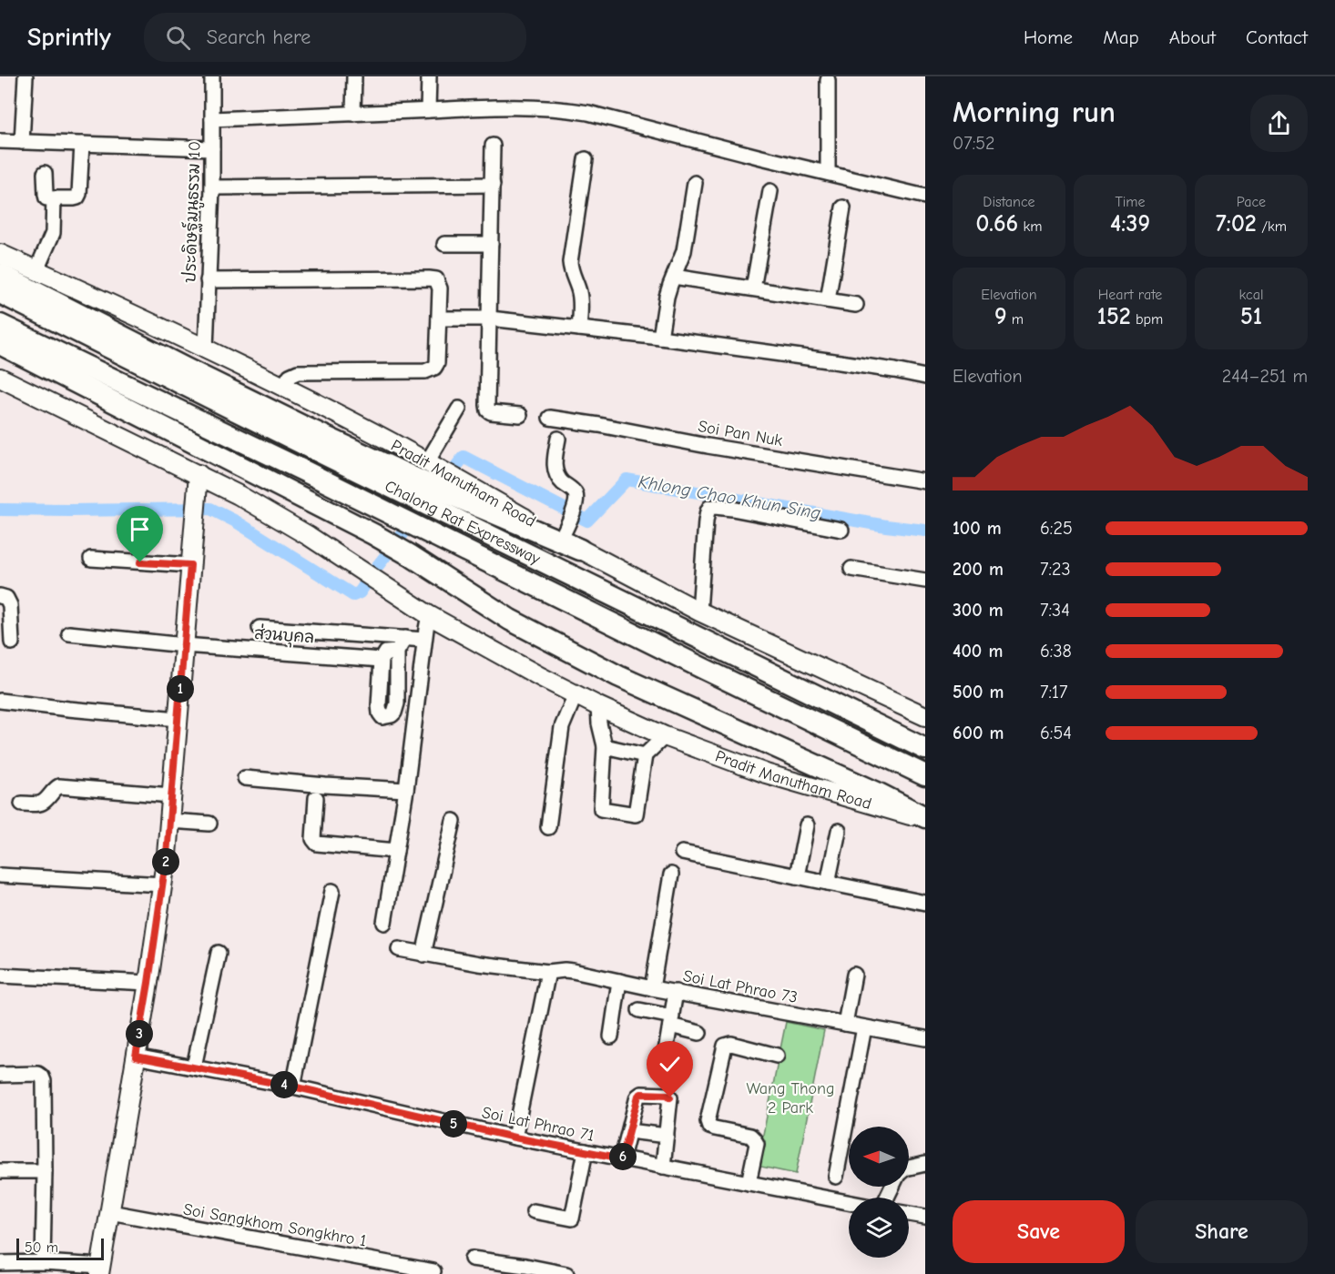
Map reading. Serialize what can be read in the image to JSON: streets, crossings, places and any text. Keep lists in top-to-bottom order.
{
  "streets": {
    "highway": ["Chalong Rat Expressway"],
    "main road": ["Pradit Manutham Road"],
    "street": [
      "ประดิษฐ์มนูธรรม 10",
      "Soi Pan Nuk",
      "ส่วนบุคล",
      "Soi Lat Phrao 73",
      "Soi Lat Phrao 71",
      "Soi Sangkhom Songkhro 1"
    ]
  },
  "crossings": [
    ["ประดิษฐ์มนูธรรม 10", "Pradit Manutham Road"]
  ],
  "water": ["Khlong Chao Khun Sing"],
  "parks": ["Wang Thong 2 Park"],
  "scale_bar": "50 m",
  "north": "left",
  "page": {
    "header": "Sprintly",
    "search": "Search here",
    "nav": [
      "Home",
      "Map",
      "About",
      "Contact"
    ],
    "heading": ["Morning run", "07:52"],
    "stats": [
      ["Distance", "0.66 km"],
      ["Time", "4:39"],
      ["Pace", "7:02 /km"],
      ["Elevation", "9 m"],
      ["Heart rate", "152 bpm"],
      ["kcal", "51"]
    ],
    "chart": ["Elevation", "244–251 m"],
    "list": [
      {
        "name": "100 m",
        "note": "6:25"
      },
      {
        "name": "200 m",
        "note": "7:23"
      },
      {
        "name": "300 m",
        "note": "7:34"
      },
      {
        "name": "400 m",
        "note": "6:38"
      },
      {
        "name": "500 m",
        "note": "7:17"
      },
      {
        "name": "600 m",
        "note": "6:54"
      }
    ],
    "pins": [
      "1",
      "2",
      "3",
      "4",
      "5",
      "6"
    ],
    "buttons": ["Save", "Share"],
    "scale": "50 m"
  }
}
